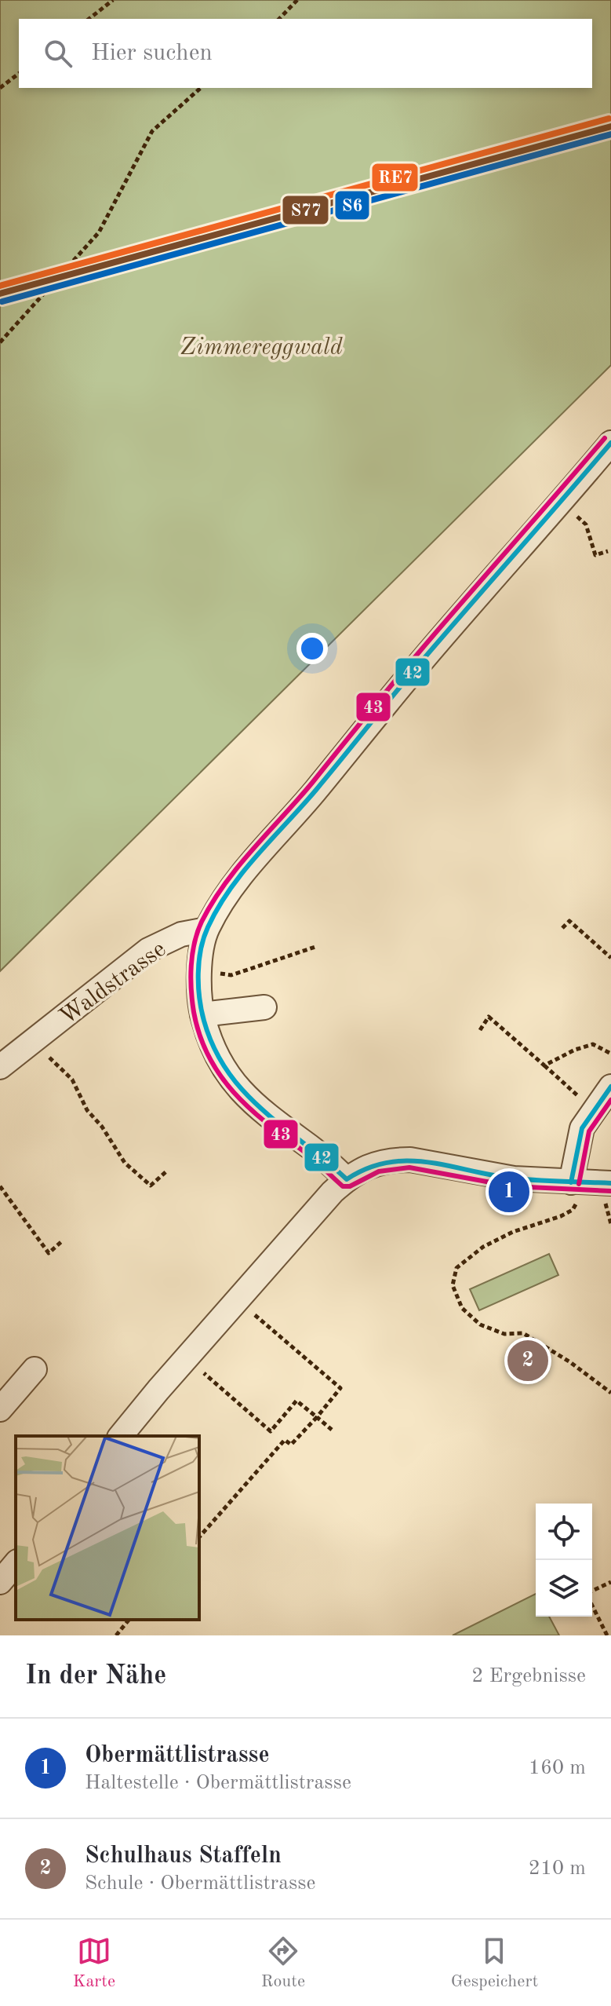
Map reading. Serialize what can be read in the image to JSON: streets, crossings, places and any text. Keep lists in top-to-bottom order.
{
  "streets": {
    "street": ["Waldstrasse"]
  },
  "parks": ["Zimmereggwald"],
  "lines": [
    "transit line RE7",
    "transit line S77",
    "transit line S6",
    "transit line 43",
    "transit line 42"
  ],
  "page": {
    "search": "Hier suchen",
    "pins": ["1", "2"],
    "heading": ["In der Nähe", "2 Ergebnisse"],
    "list": [
      {
        "mark": "1",
        "name": "Obermättlistrasse",
        "note": "Haltestelle · Obermättlistrasse",
        "value": "160 m"
      },
      {
        "mark": "2",
        "name": "Schulhaus Staffeln",
        "note": "Schule · Obermättlistrasse",
        "value": "210 m"
      }
    ],
    "nav": ["Karte", "Route", "Gespeichert"]
  }
}
